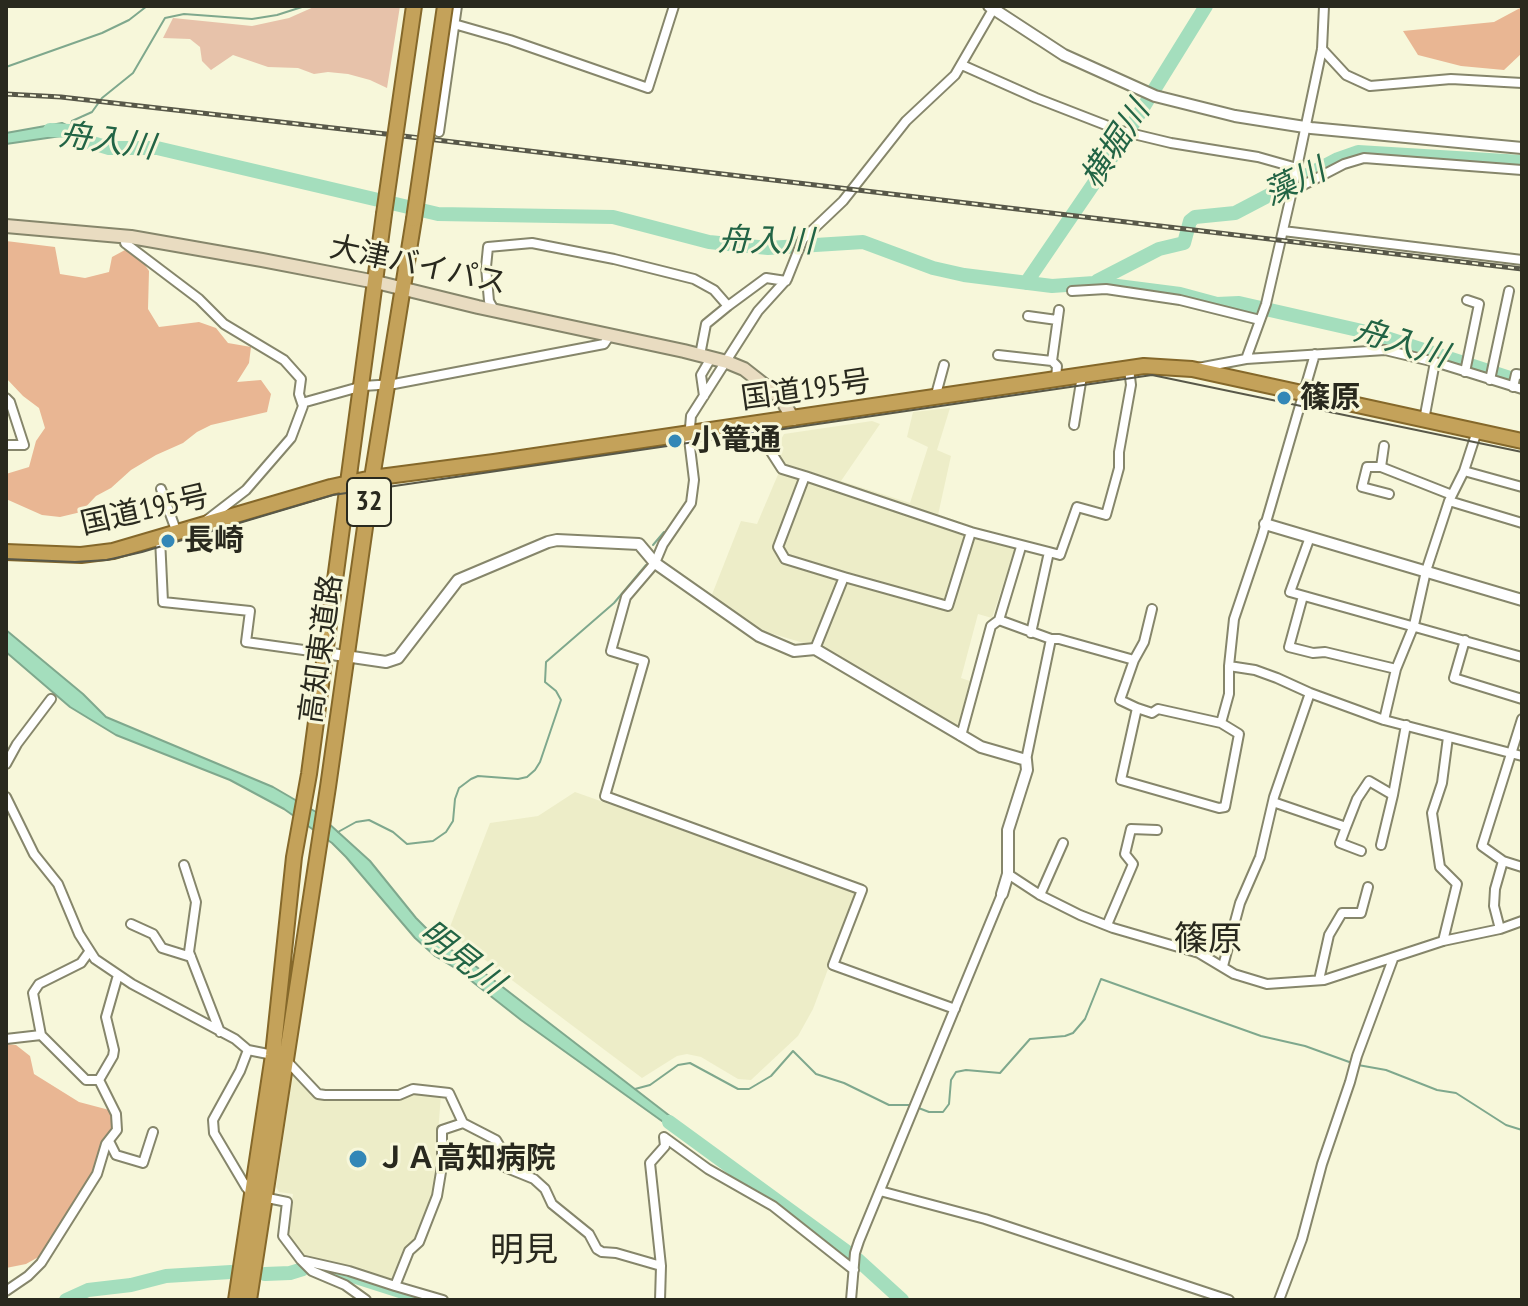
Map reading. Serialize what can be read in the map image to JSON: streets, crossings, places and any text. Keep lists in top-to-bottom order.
{
  "streets": {
    "highway": ["国道195号", "32", "高知東道路"],
    "main road": ["大津バイパス"]
  },
  "crossings": [
    ["大津バイパス", "国道195号"],
    ["大津バイパス", "高知東道路"],
    ["国道195号", "高知東道路"]
  ],
  "districts": ["篠原", "明見"],
  "water": [
    "舟入川",
    "横堀川",
    "藻川",
    "明見川"
  ],
  "places": [
    "篠原",
    "小篭通",
    "長崎",
    "ＪＡ高知病院"
  ]
}
